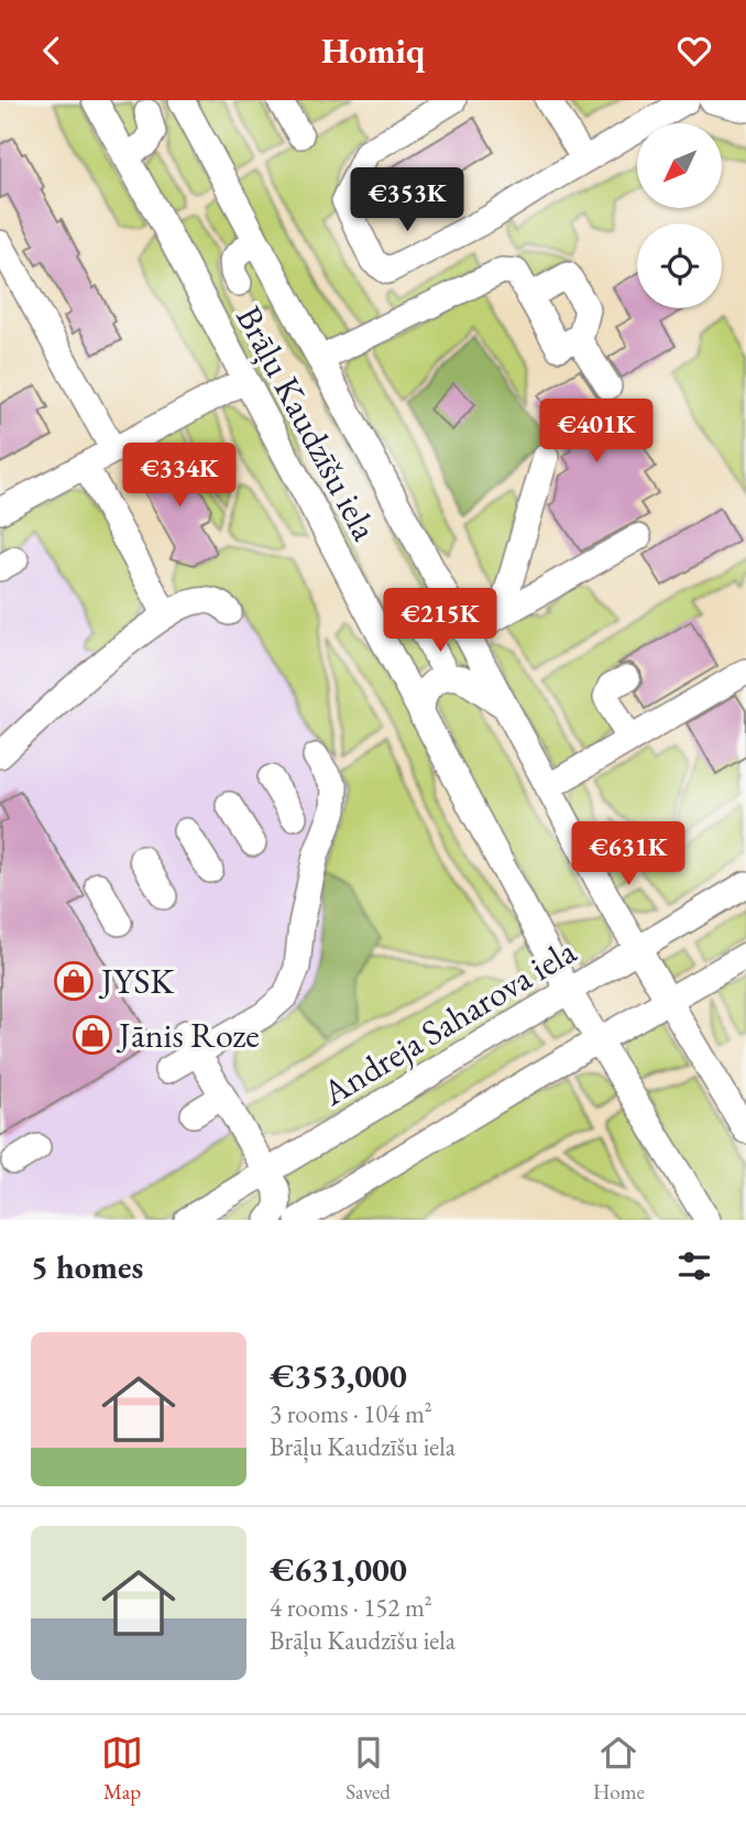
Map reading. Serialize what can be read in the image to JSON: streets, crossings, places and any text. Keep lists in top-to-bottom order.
{
  "streets": {
    "street": ["Brāļu Kaudzīšu iela", "Andreja Saharova iela"]
  },
  "crossings": [
    ["Brāļu Kaudzīšu iela", "Andreja Saharova iela"]
  ],
  "places": {
    "shop": ["JYSK", "Jānis Roze"]
  },
  "north": "bottom left",
  "page": {
    "header": "Homiq",
    "price": [
      "€353K",
      "€401K",
      "€334K",
      "€215K",
      "€631K"
    ],
    "heading": "5 homes",
    "list": [
      {
        "name": "€353,000",
        "note": "3 rooms · 104 m² · Brāļu Kaudzīšu iela"
      },
      {
        "name": "€631,000",
        "note": "4 rooms · 152 m² · Brāļu Kaudzīšu iela"
      }
    ],
    "tabs": ["Map", "Saved", "Home"]
  }
}
